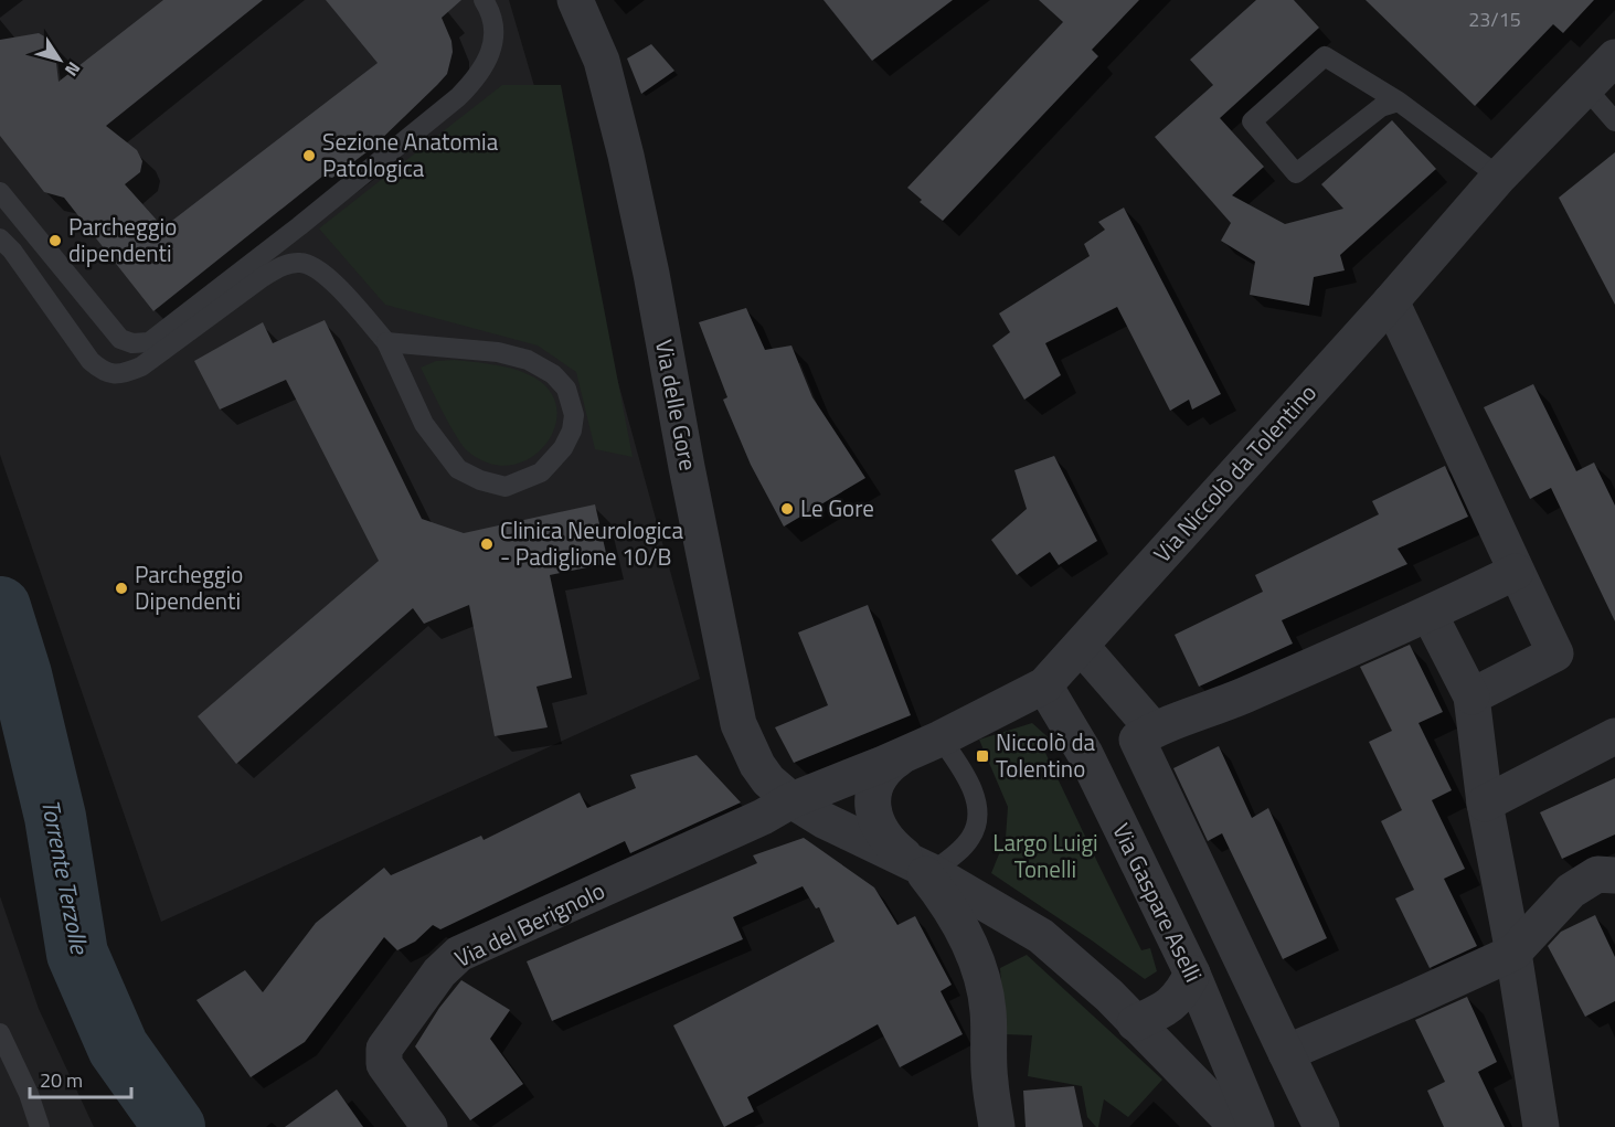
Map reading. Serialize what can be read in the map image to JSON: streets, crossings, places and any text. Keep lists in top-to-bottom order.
{
  "streets": {
    "street": [
      "Via delle Gore",
      "Via Niccolò da Tolentino",
      "Via Gaspare Aselli",
      "Via del Berignolo"
    ]
  },
  "crossings": [
    ["Via delle Gore", "Via Niccolò da Tolentino"],
    ["Via delle Gore", "Via del Berignolo"],
    ["Via Niccolò da Tolentino", "Via Gaspare Aselli"]
  ],
  "water": ["Torrente Terzolle"],
  "parks": ["Largo Luigi Tonelli"],
  "places": {
    "other": [
      "Sezione Anatomia Patologica",
      "Parcheggio dipendenti",
      "Le Gore",
      "Clinica Neurologica - Padiglione 10/B",
      "Parcheggio Dipendenti"
    ],
    "transit": ["Niccolò da Tolentino"]
  },
  "house_numbers": ["23/15"],
  "scale_bar": "20 m",
  "north": "bottom right"
}
